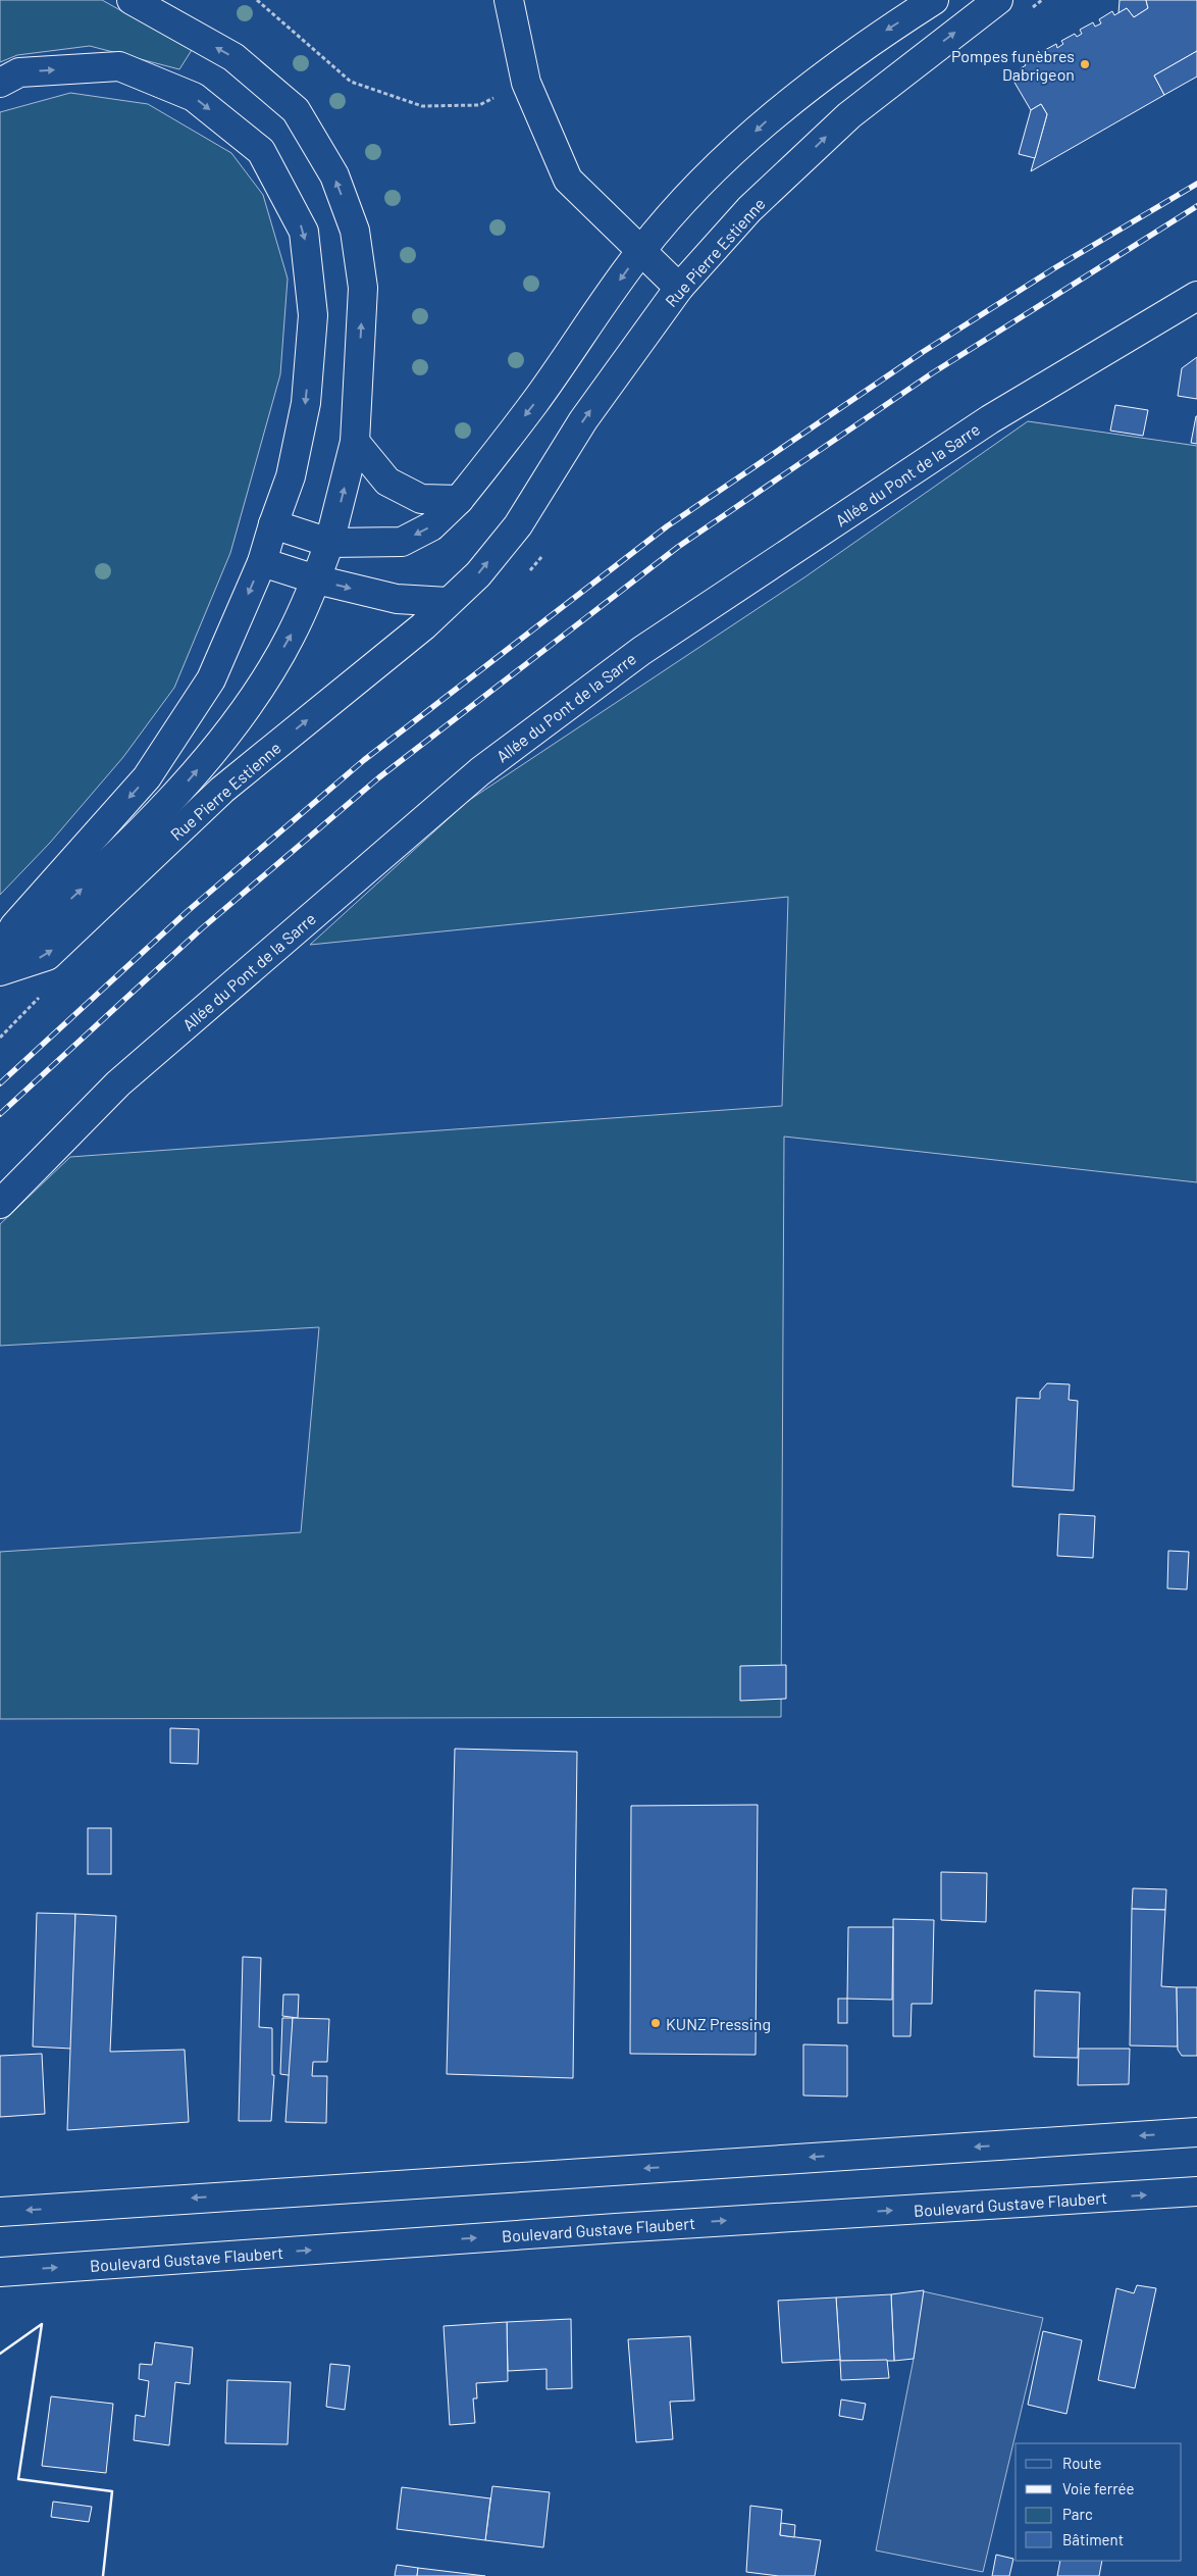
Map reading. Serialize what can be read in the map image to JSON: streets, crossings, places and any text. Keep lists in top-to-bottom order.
{
  "streets": {
    "main road": ["Rue Pierre Estienne", "Allée du Pont de la Sarre", "Boulevard Gustave Flaubert"]
  },
  "places": ["Pompes funèbres Dabrigeon", "KUNZ Pressing"],
  "legend": [
    "Route",
    "Voie ferrée",
    "Parc",
    "Bâtiment"
  ]
}
